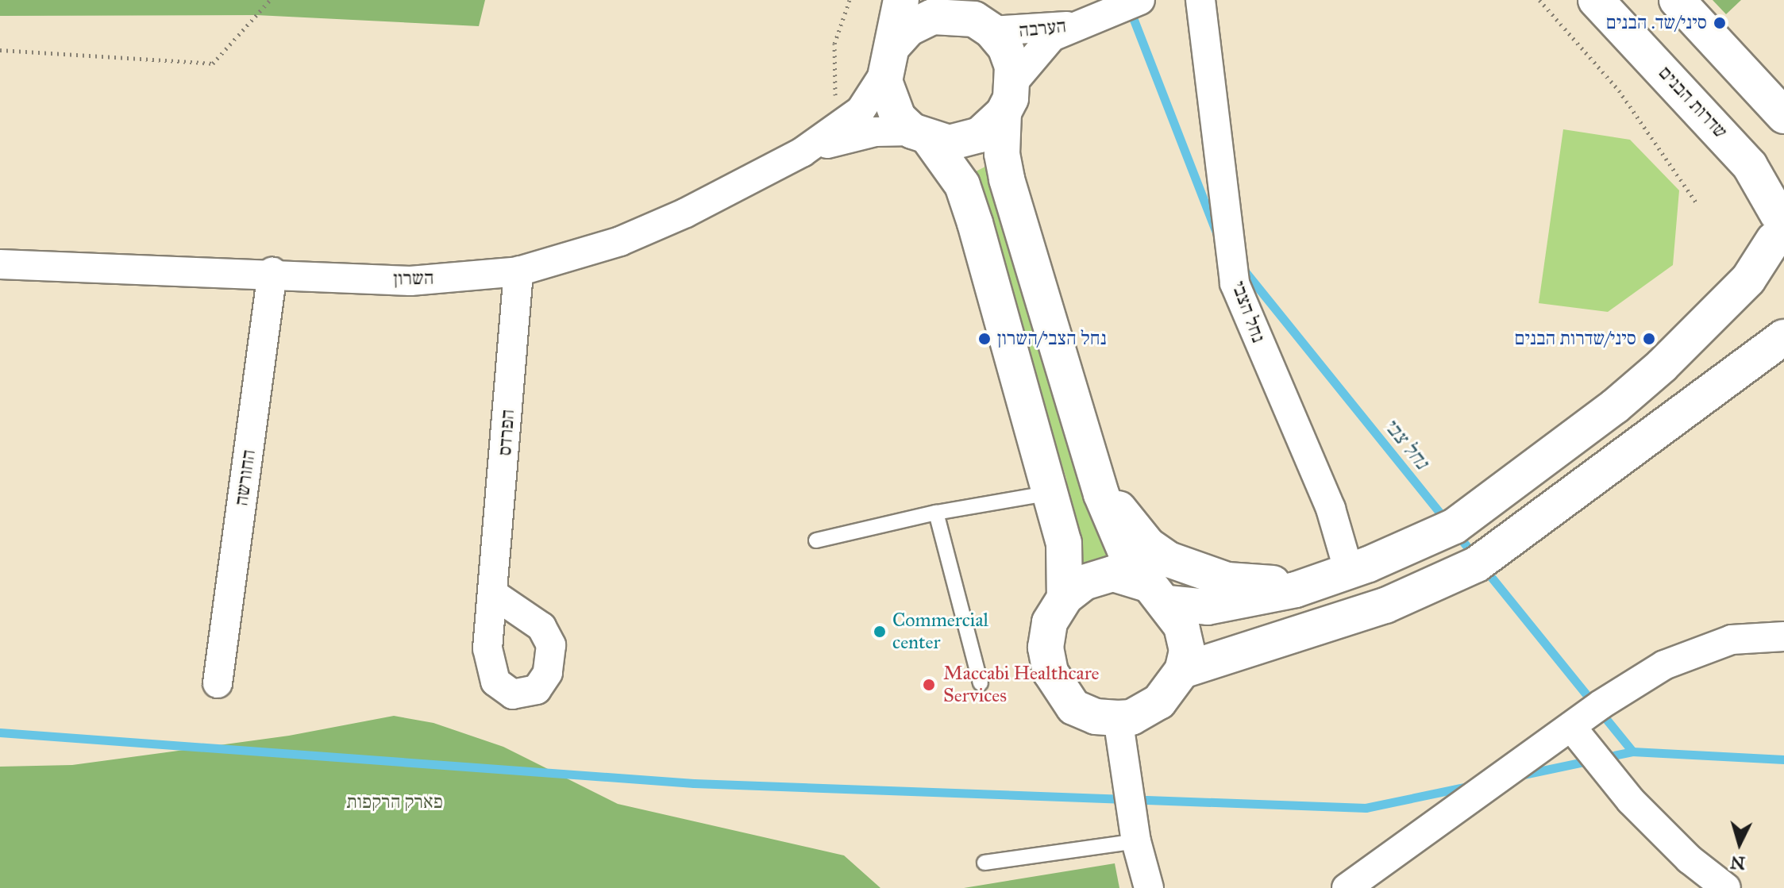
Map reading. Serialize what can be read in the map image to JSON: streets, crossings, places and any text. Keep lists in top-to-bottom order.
{
  "streets": {
    "street": [
      "הערבה",
      "שדרות הבנים",
      "השרון",
      "נחל הצבי",
      "הפרדס",
      "החורשה"
    ]
  },
  "crossings": [
    ["הערבה", "השרון"],
    ["השרון", "הפרדס"],
    ["השרון", "החורשה"]
  ],
  "water": ["נחל צבי"],
  "parks": ["פארק הרקפות"],
  "places": [
    "סיני/שד. הבנים",
    "נחל הצבי/השרון",
    "סיני/שדרות הבנים",
    "Commercial center",
    "Maccabi Healthcare Services"
  ],
  "north": "bottom"
}
